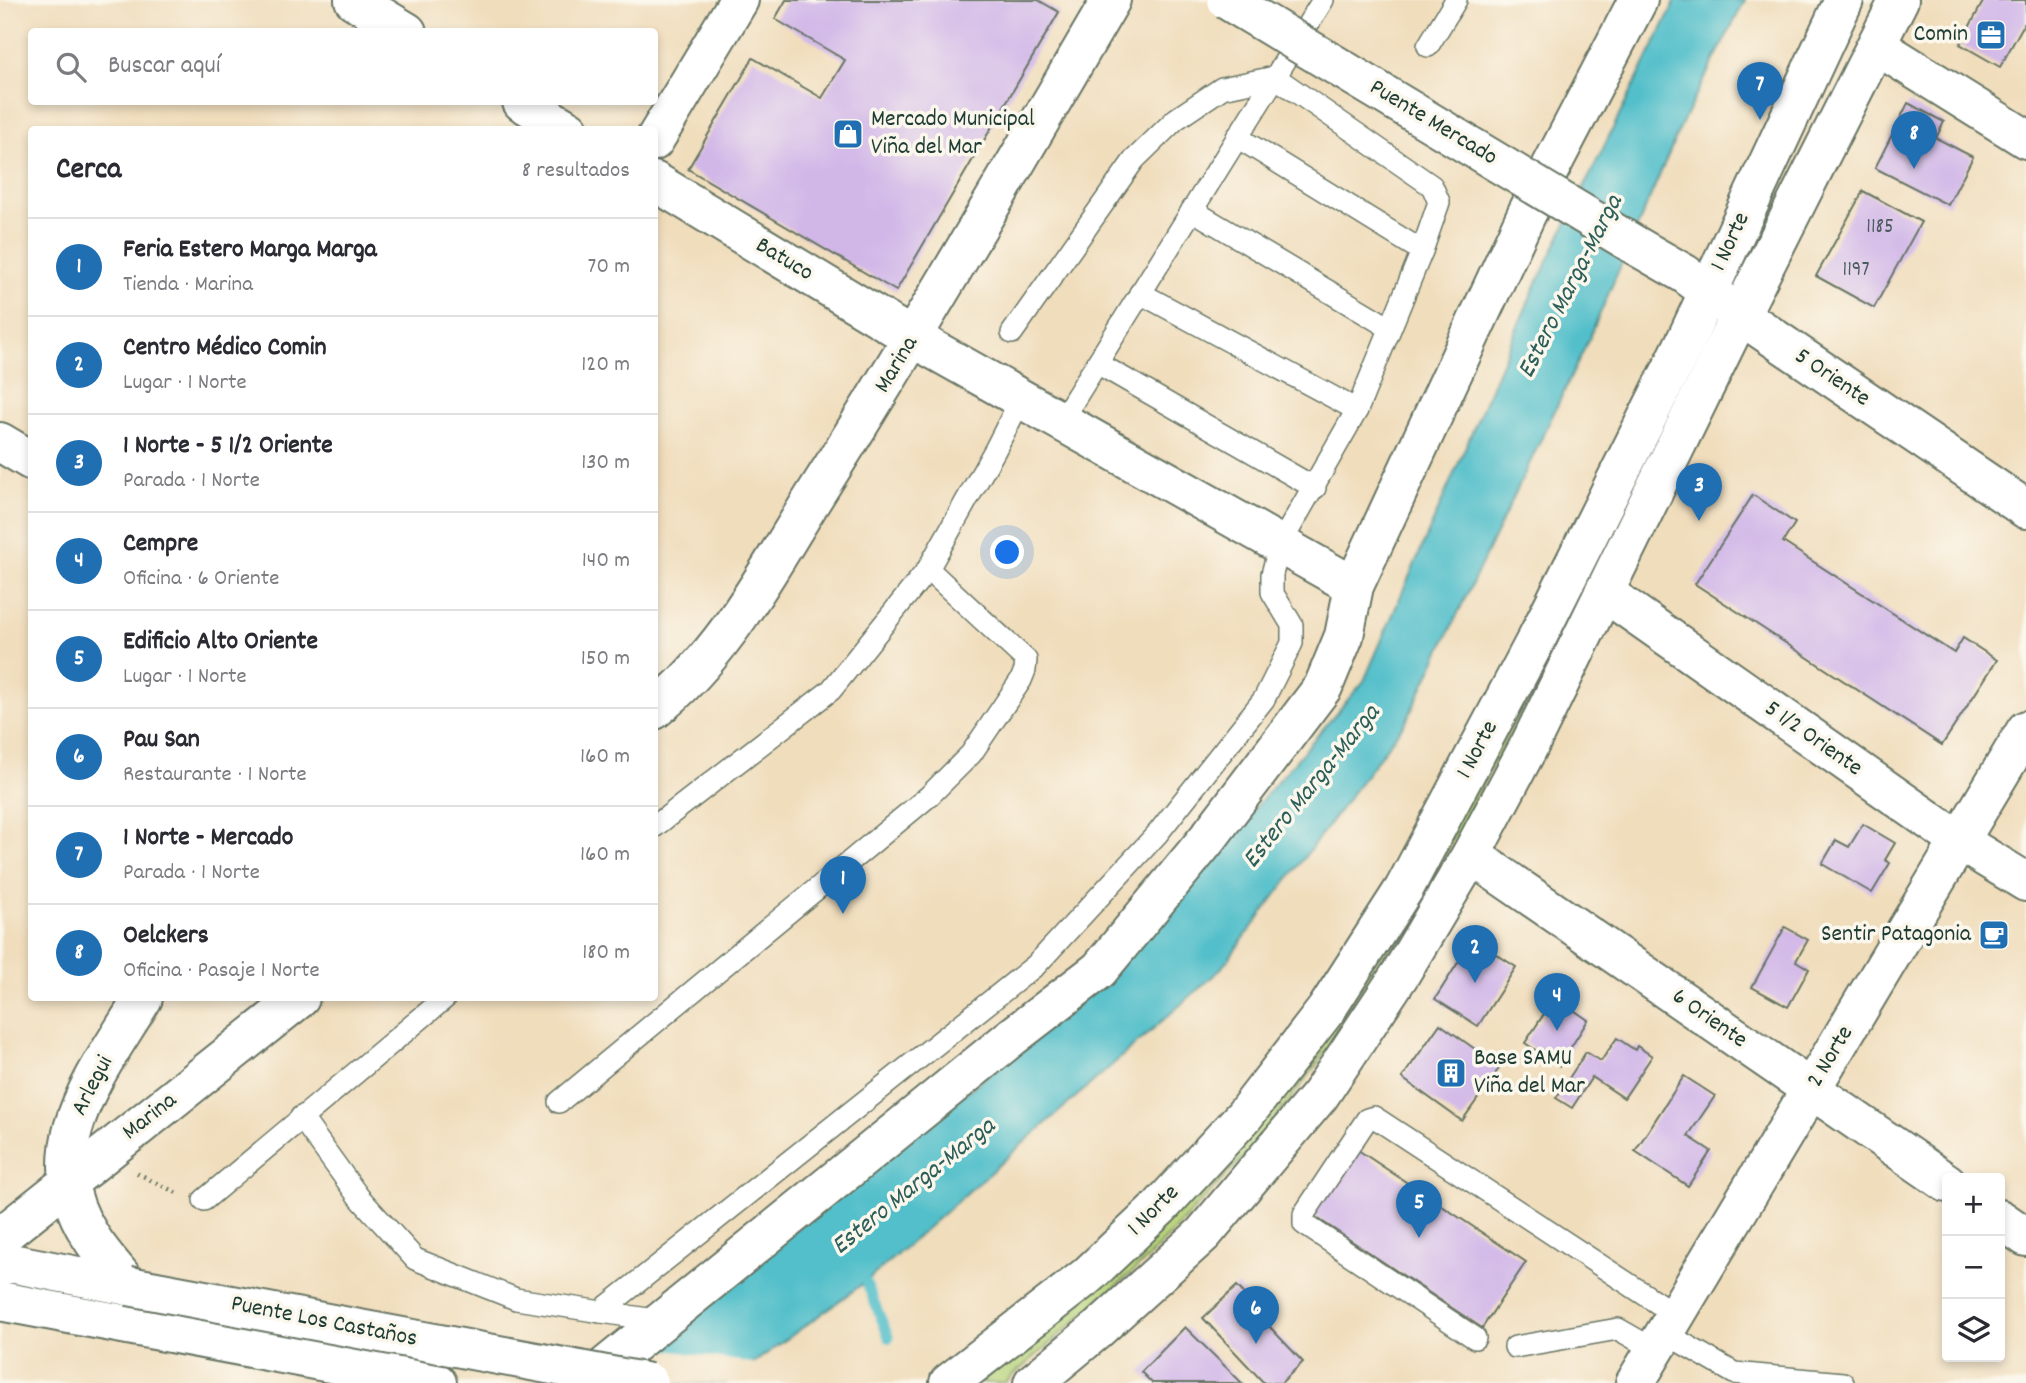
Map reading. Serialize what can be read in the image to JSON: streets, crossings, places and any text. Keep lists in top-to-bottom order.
{
  "streets": {
    "main road": [
      "Puente Mercado",
      "1 Norte",
      "Batuco",
      "Marina",
      "5 Oriente",
      "5 1/2 Oriente",
      "6 Oriente",
      "2 Norte",
      "Arlegui",
      "Puente Los Castaños"
    ]
  },
  "crossings": [
    ["Puente Mercado", "5 Oriente"],
    ["1 Norte", "5 Oriente"],
    ["1 Norte", "5 1/2 Oriente"],
    ["1 Norte", "6 Oriente"],
    ["Batuco", "Marina"],
    ["Marina", "Arlegui"],
    ["Marina", "Puente Los Castaños"],
    ["5 1/2 Oriente", "2 Norte"],
    ["6 Oriente", "2 Norte"],
    ["Arlegui", "Puente Los Castaños"]
  ],
  "water": ["Estero Marga-Marga"],
  "places": {
    "office": ["Comin"],
    "shop": ["Mercado Municipal Viña del Mar"],
    "cafe": ["Sentir Patagonia"],
    "building": ["Base SAMU Viña del Mar"]
  },
  "house_numbers": ["1185", "1197"],
  "page": {
    "search": "Buscar aquí",
    "pins": [
      "7",
      "8",
      "3",
      "1",
      "2",
      "4",
      "5",
      "6"
    ],
    "heading": ["Cerca", "8 resultados"],
    "list": [
      {
        "mark": "1",
        "name": "Feria Estero Marga Marga",
        "note": "Tienda · Marina",
        "value": "70 m"
      },
      {
        "mark": "2",
        "name": "Centro Médico Comin",
        "note": "Lugar · 1 Norte",
        "value": "120 m"
      },
      {
        "mark": "3",
        "name": "1 Norte - 5 1/2 Oriente",
        "note": "Parada · 1 Norte",
        "value": "130 m"
      },
      {
        "mark": "4",
        "name": "Cempre",
        "note": "Oficina · 6 Oriente",
        "value": "140 m"
      },
      {
        "mark": "5",
        "name": "Edificio Alto Oriente",
        "note": "Lugar · 1 Norte",
        "value": "150 m"
      },
      {
        "mark": "6",
        "name": "Pau San",
        "note": "Restaurante · 1 Norte",
        "value": "160 m"
      },
      {
        "mark": "7",
        "name": "1 Norte - Mercado",
        "note": "Parada · 1 Norte",
        "value": "160 m"
      },
      {
        "mark": "8",
        "name": "Oelckers",
        "note": "Oficina · Pasaje 1 Norte",
        "value": "180 m"
      }
    ],
    "map_buttons": ["+", "−"]
  }
}
